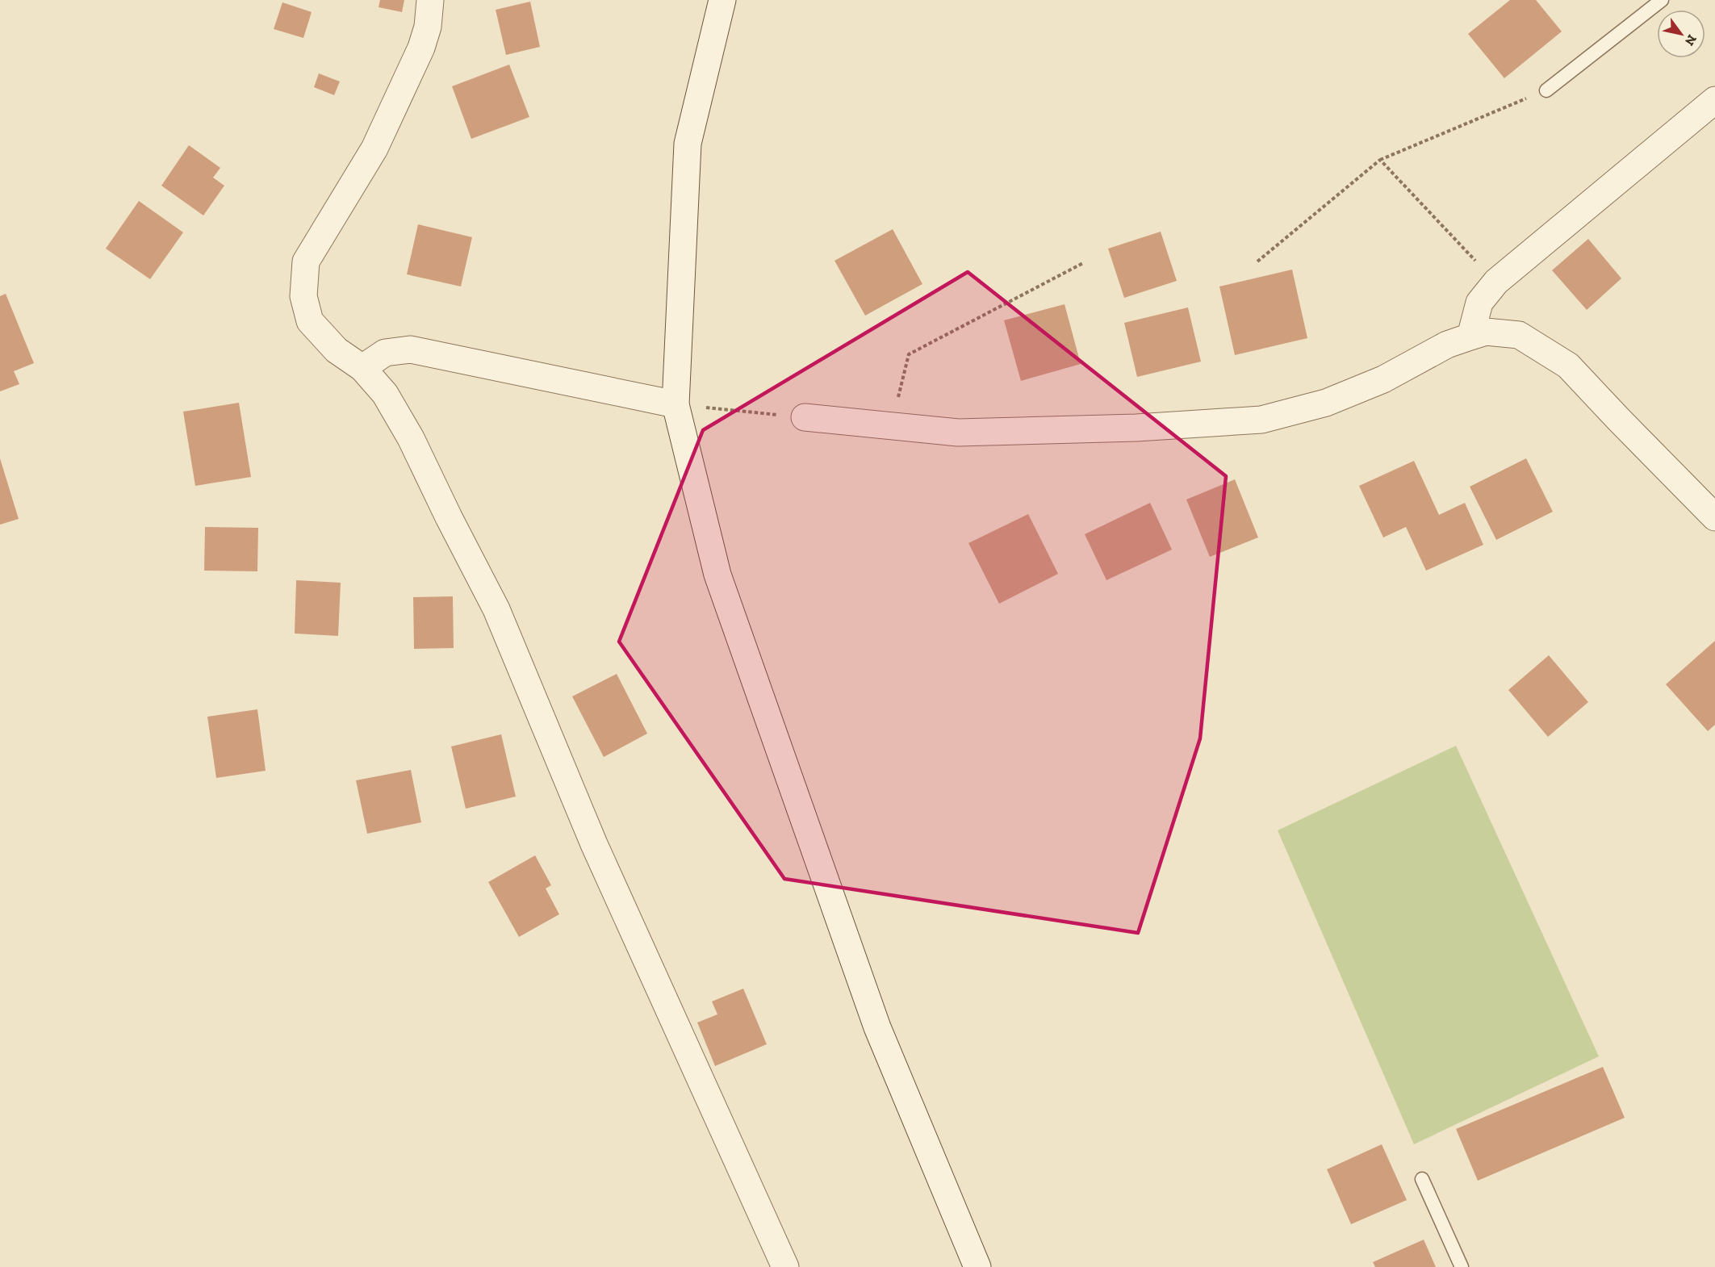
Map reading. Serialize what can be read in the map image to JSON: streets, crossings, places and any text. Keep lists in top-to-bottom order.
{
  "north": "bottom right"
}
